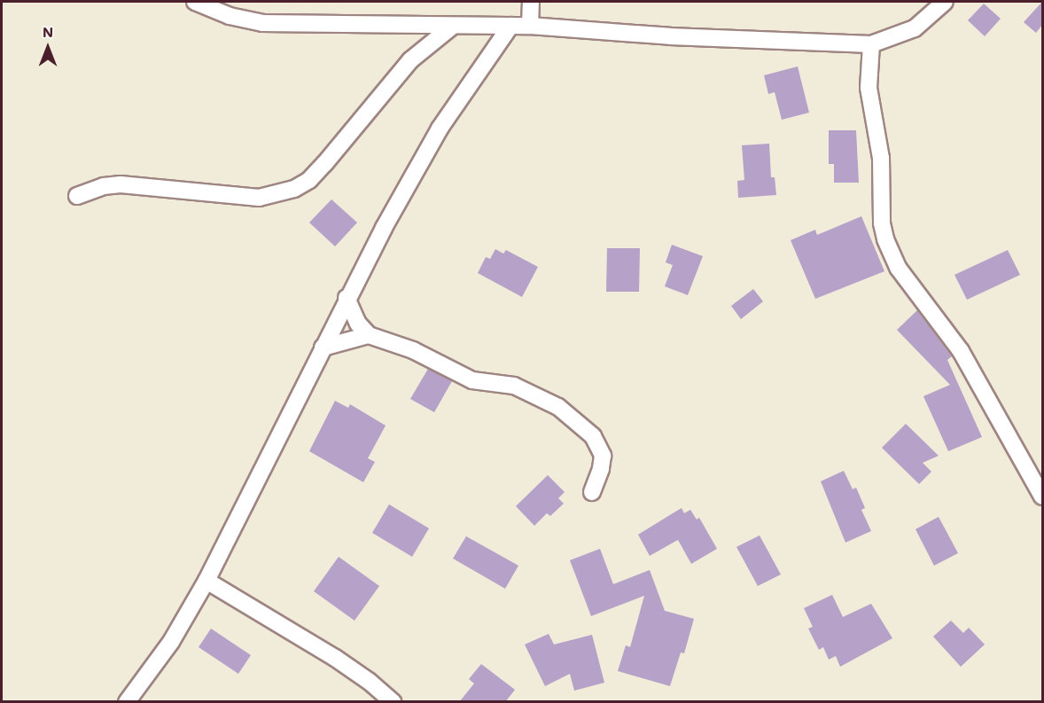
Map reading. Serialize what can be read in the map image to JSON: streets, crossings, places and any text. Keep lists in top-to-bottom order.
{
  "north": "top"
}
